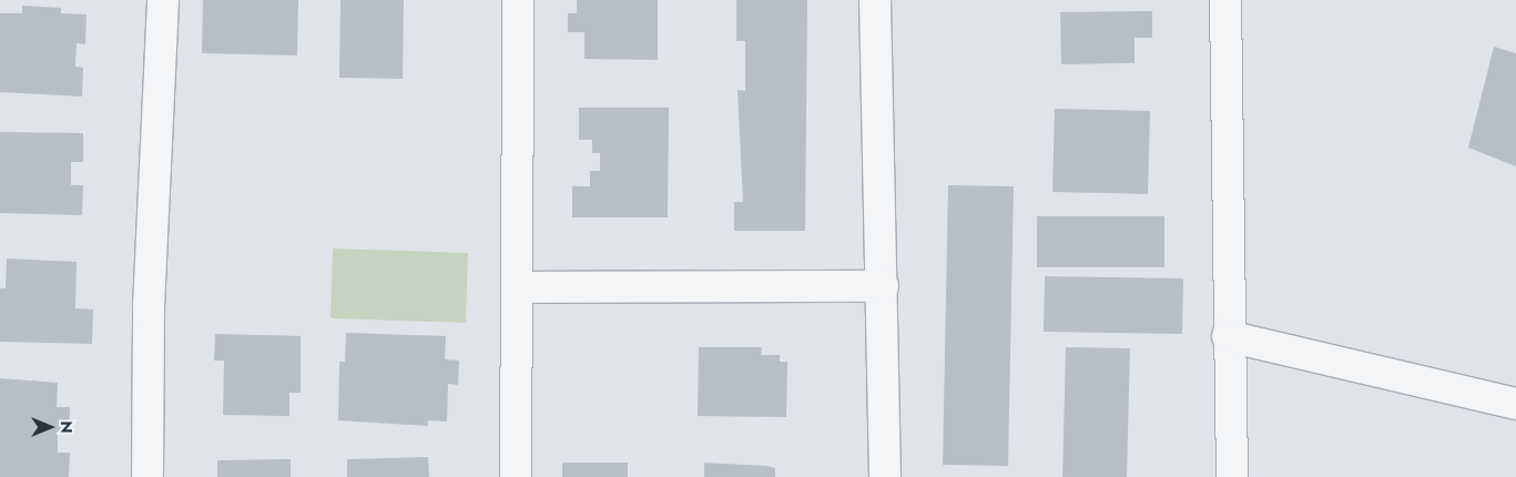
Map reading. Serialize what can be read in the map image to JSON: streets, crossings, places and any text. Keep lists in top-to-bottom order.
{
  "north": "right"
}
